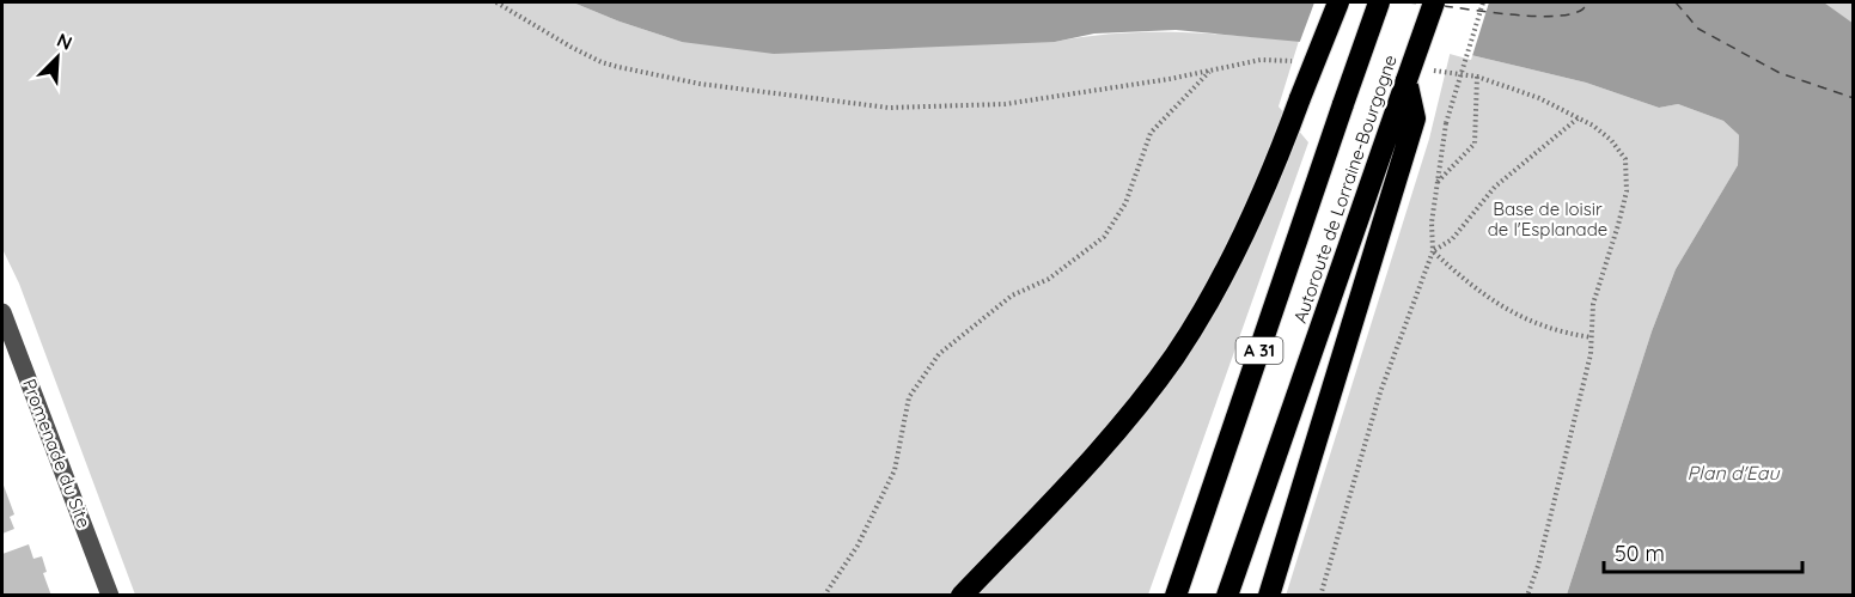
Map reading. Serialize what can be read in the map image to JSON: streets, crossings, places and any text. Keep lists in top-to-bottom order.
{
  "streets": {
    "highway": ["Autoroute de Lorraine-Bourgogne", "A 31"],
    "street": ["Promenade du Site"]
  },
  "water": ["Plan d'Eau"],
  "parks": ["Base de loisir de l'Esplanade"],
  "scale_bar": "50 m",
  "north": "top right"
}
